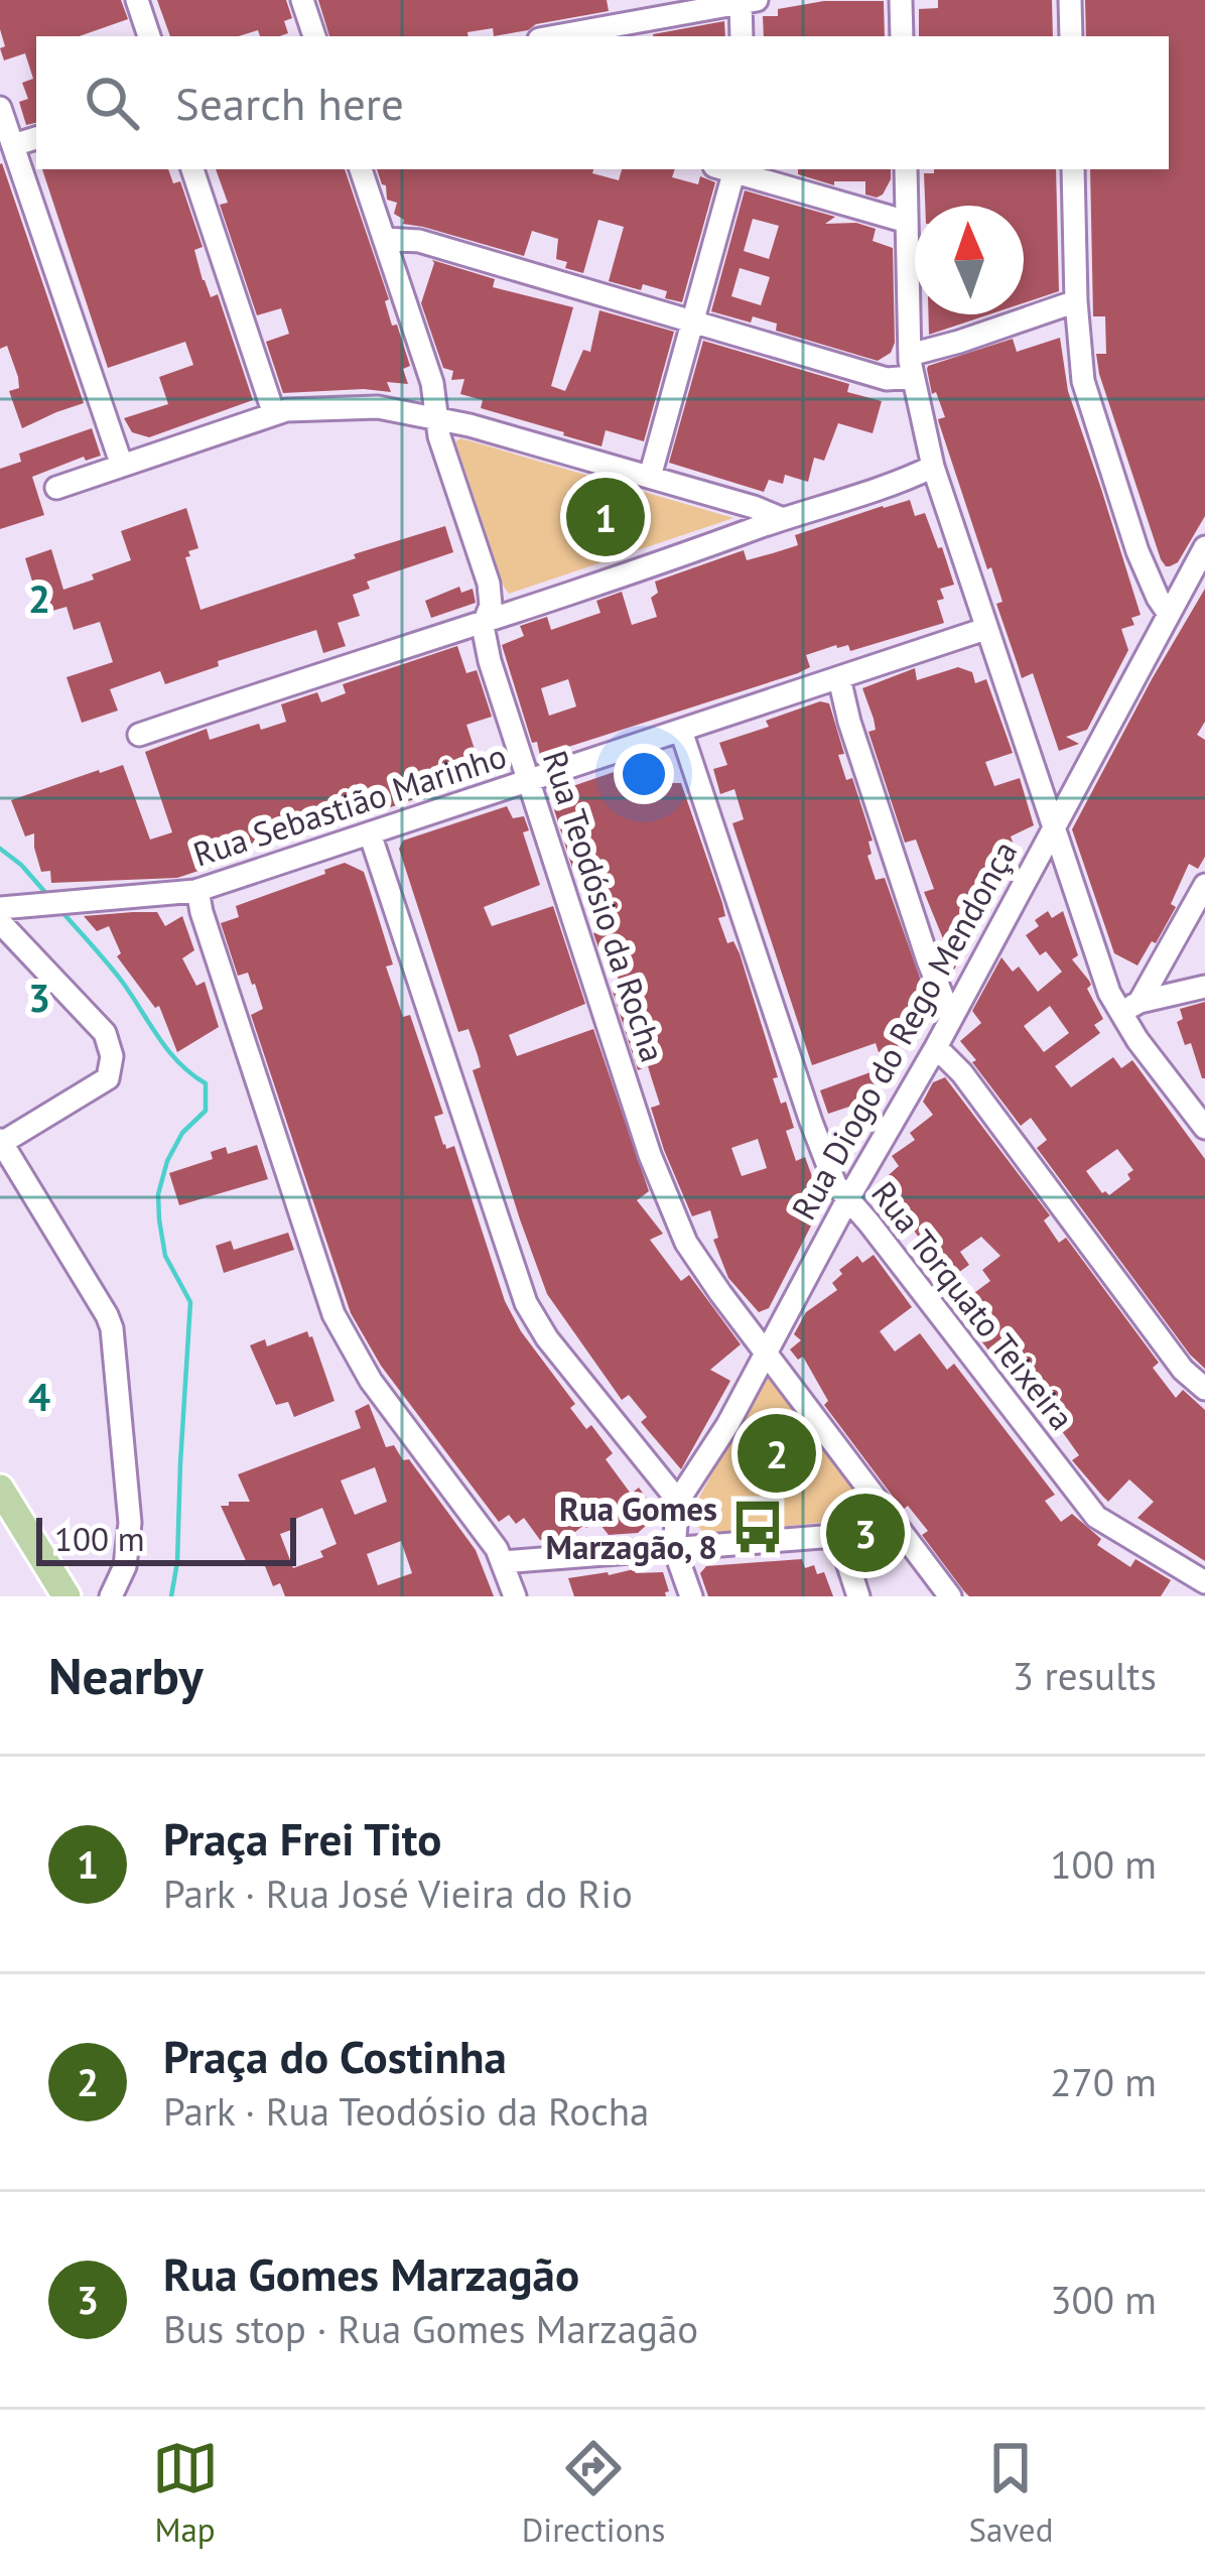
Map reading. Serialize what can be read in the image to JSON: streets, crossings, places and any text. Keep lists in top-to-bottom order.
{
  "streets": {
    "street": [
      "Rua Sebastião Marinho",
      "Rua Teodósio da Rocha",
      "Rua Diogo do Rego Mendonça",
      "Rua Torquato Teixeira"
    ]
  },
  "crossings": [
    ["Rua Sebastião Marinho", "Rua Teodósio da Rocha"],
    ["Rua Sebastião Marinho", "Rua Torquato Teixeira"],
    ["Rua Teodósio da Rocha", "Rua Diogo do Rego Mendonça"],
    ["Rua Diogo do Rego Mendonça", "Rua Torquato Teixeira"]
  ],
  "places": {
    "bus stop": ["Rua Gomes Marzagão, 8"]
  },
  "scale_bar": "100 m",
  "north": "top",
  "page": {
    "search": "Search here",
    "pins": ["1", "2", "3"],
    "scale": "100 m",
    "heading": ["Nearby", "3 results"],
    "list": [
      {
        "mark": "1",
        "name": "Praça Frei Tito",
        "note": "Park · Rua José Vieira do Rio",
        "value": "100 m"
      },
      {
        "mark": "2",
        "name": "Praça do Costinha",
        "note": "Park · Rua Teodósio da Rocha",
        "value": "270 m"
      },
      {
        "mark": "3",
        "name": "Rua Gomes Marzagão",
        "note": "Bus stop · Rua Gomes Marzagão",
        "value": "300 m"
      }
    ],
    "nav": ["Map", "Directions", "Saved"]
  },
  "grid": {
    "rows": ["2", "3", "4"]
  }
}
